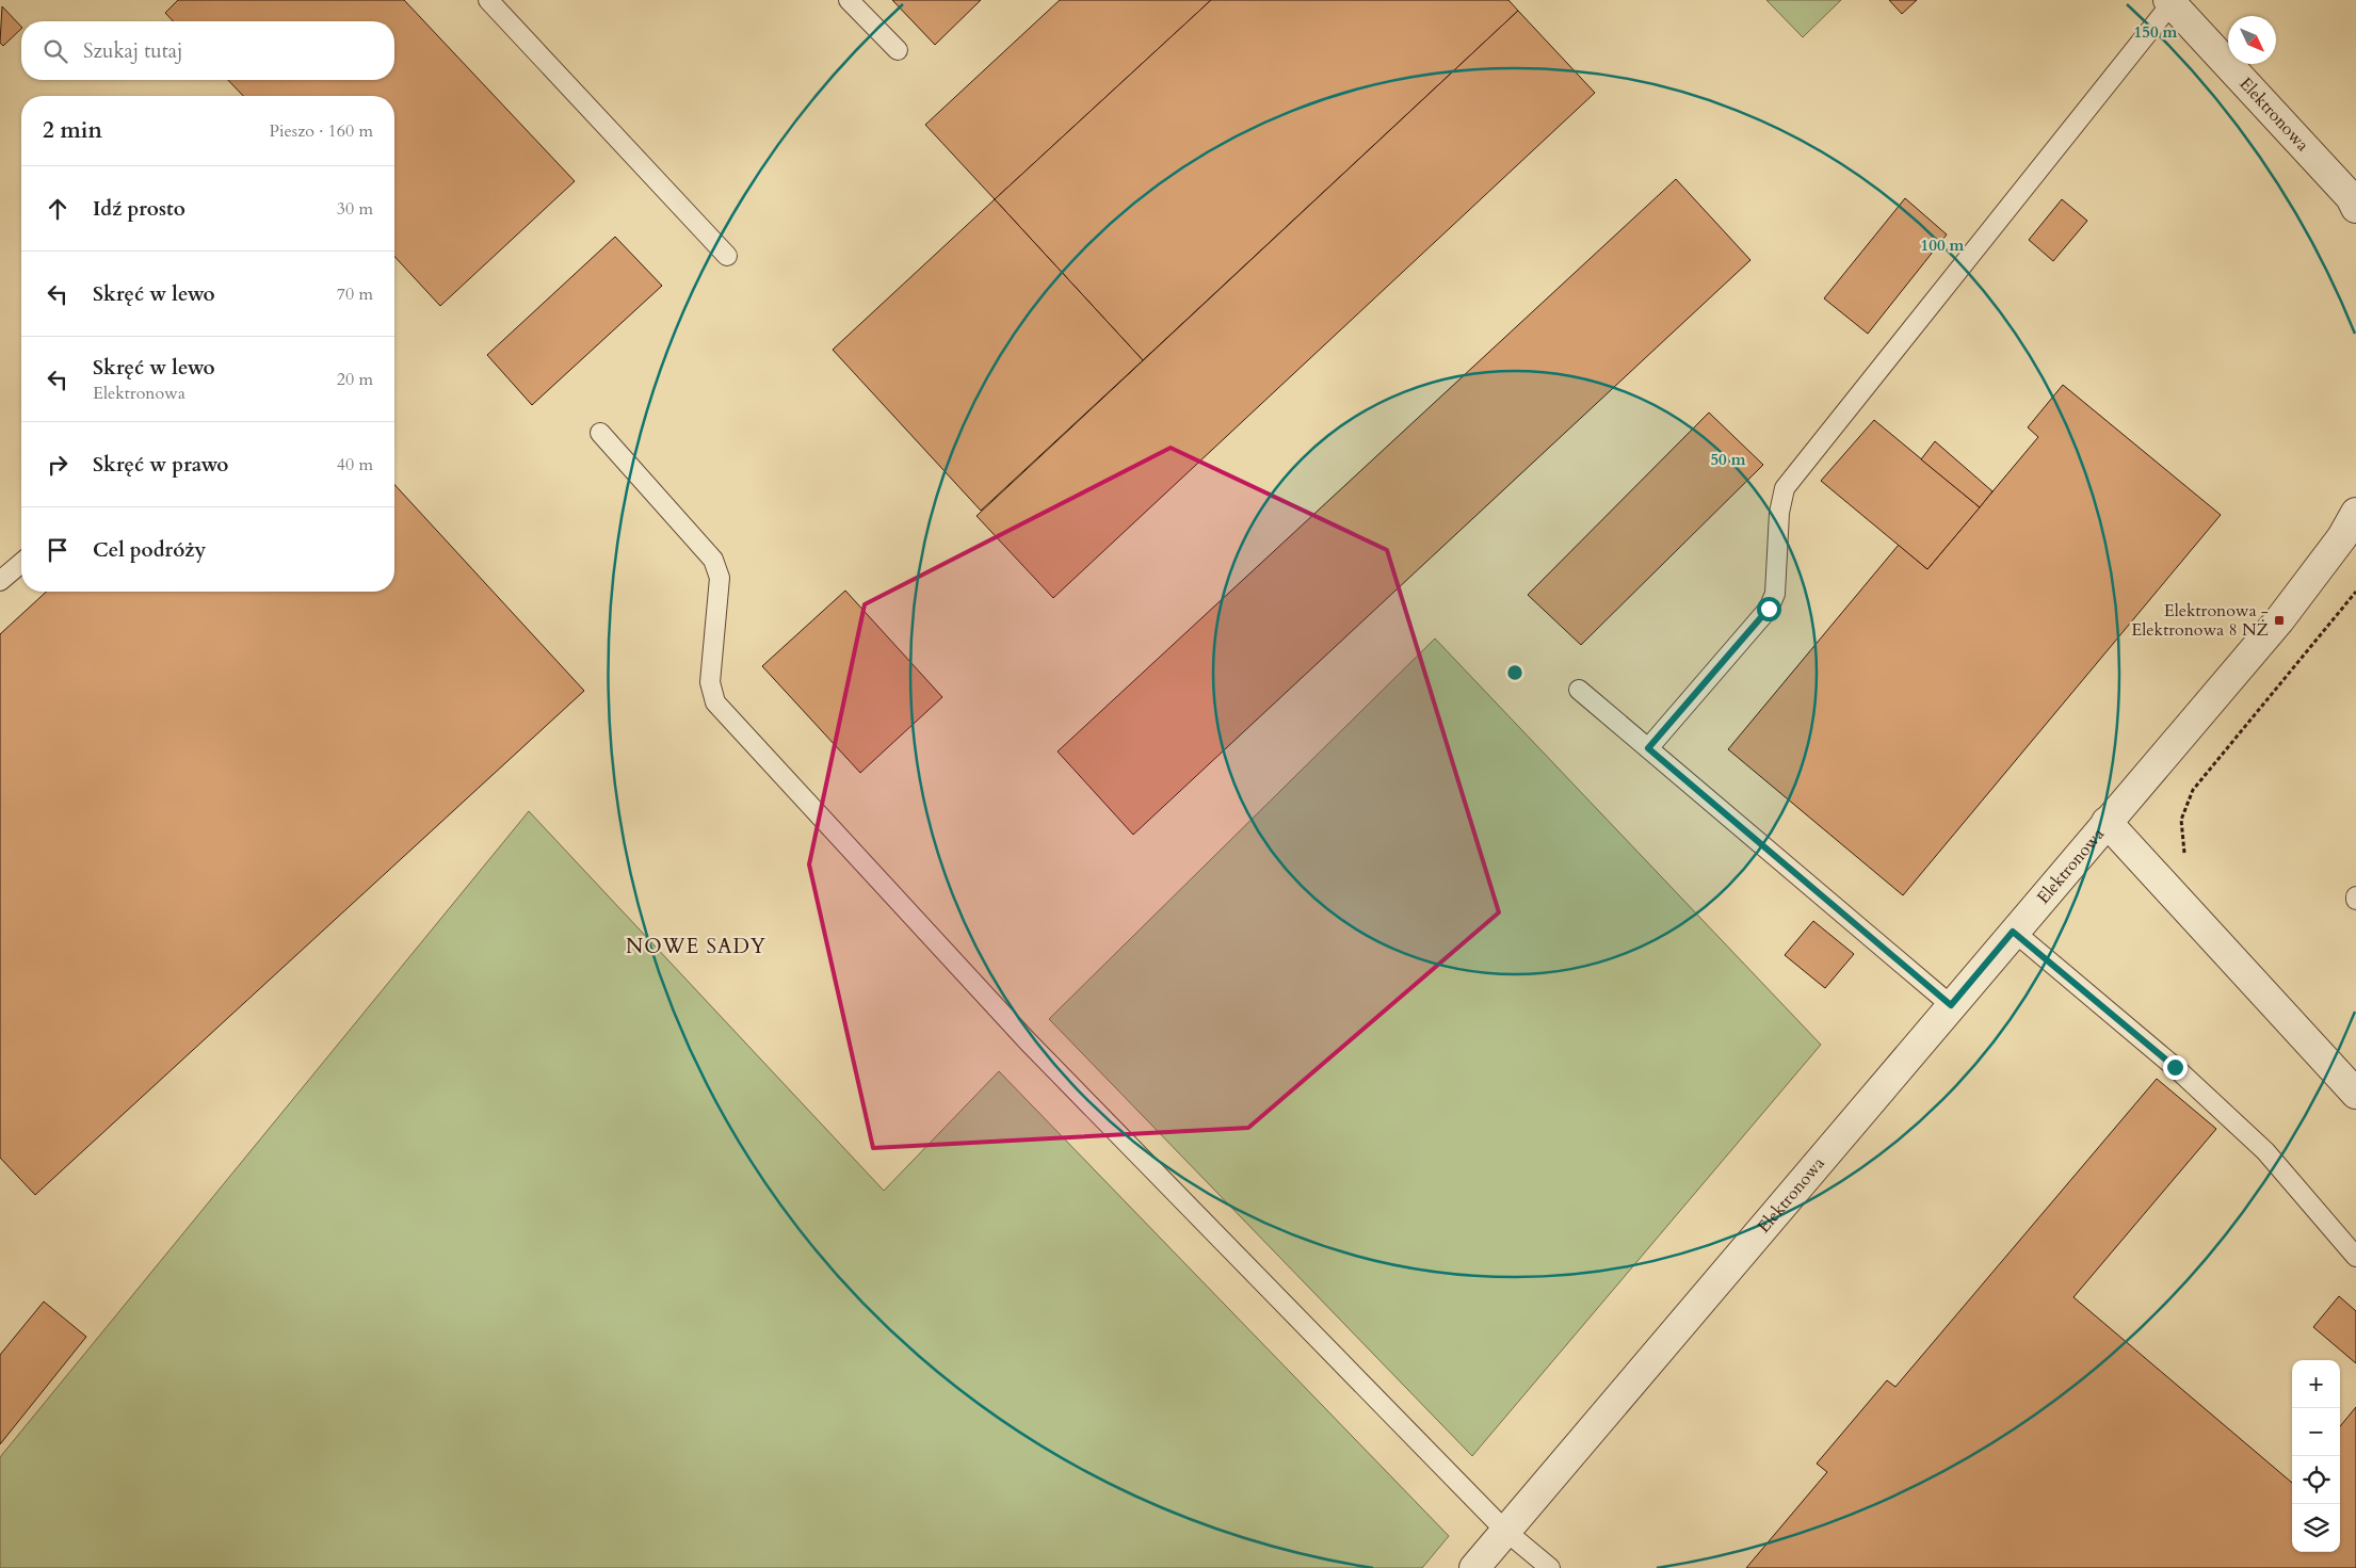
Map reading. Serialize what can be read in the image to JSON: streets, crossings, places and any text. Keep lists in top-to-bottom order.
{
  "streets": {
    "street": ["Elektronowa"]
  },
  "districts": ["NOWE SADY"],
  "places": {
    "transit": ["Elektronowa - Elektronowa 8 NŻ"]
  },
  "north": "bottom right",
  "page": {
    "search": "Szukaj tutaj",
    "heading": ["2 min", "Pieszo · 160 m"],
    "list": [
      ["Idź prosto", "30 m"],
      ["Skręć w lewo", "70 m"],
      ["Skręć w lewo", "Elektronowa", "20 m"],
      ["Skręć w prawo", "40 m"],
      "Cel podróży"
    ],
    "map_buttons": ["+", "−"]
  },
  "rings": ["150 m", "100 m", "50 m"]
}
